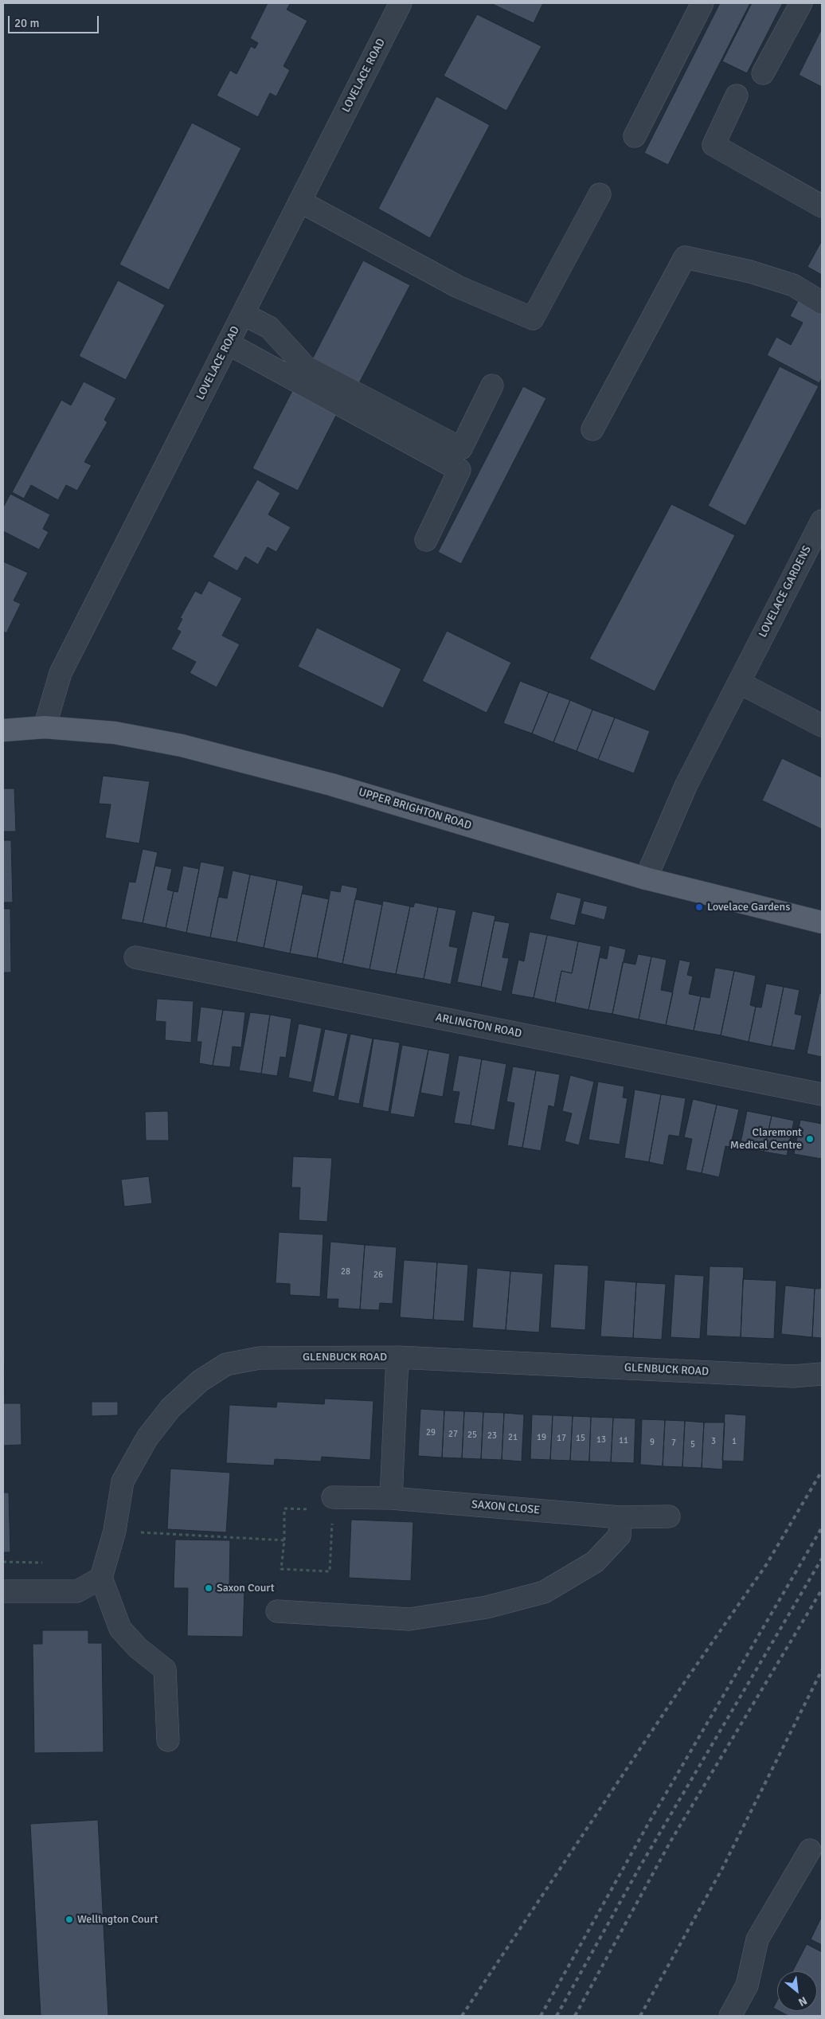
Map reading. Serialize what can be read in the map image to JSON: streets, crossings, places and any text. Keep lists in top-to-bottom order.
{
  "streets": {
    "main road": ["UPPER BRIGHTON ROAD"],
    "street": [
      "LOVELACE ROAD",
      "LOVELACE GARDENS",
      "ARLINGTON ROAD",
      "GLENBUCK ROAD",
      "SAXON CLOSE"
    ]
  },
  "crossings": [
    ["LOVELACE ROAD", "UPPER BRIGHTON ROAD"],
    ["LOVELACE GARDENS", "UPPER BRIGHTON ROAD"]
  ],
  "places": [
    "Lovelace Gardens",
    "Claremont Medical Centre",
    "Saxon Court",
    "Wellington Court"
  ],
  "house_numbers": [
    "28",
    "26",
    "29",
    "27",
    "25",
    "23",
    "21",
    "19",
    "17",
    "15",
    "13",
    "11",
    "3",
    "1",
    "9",
    "7",
    "5"
  ],
  "scale_bar": "20 m",
  "north": "bottom right"
}
